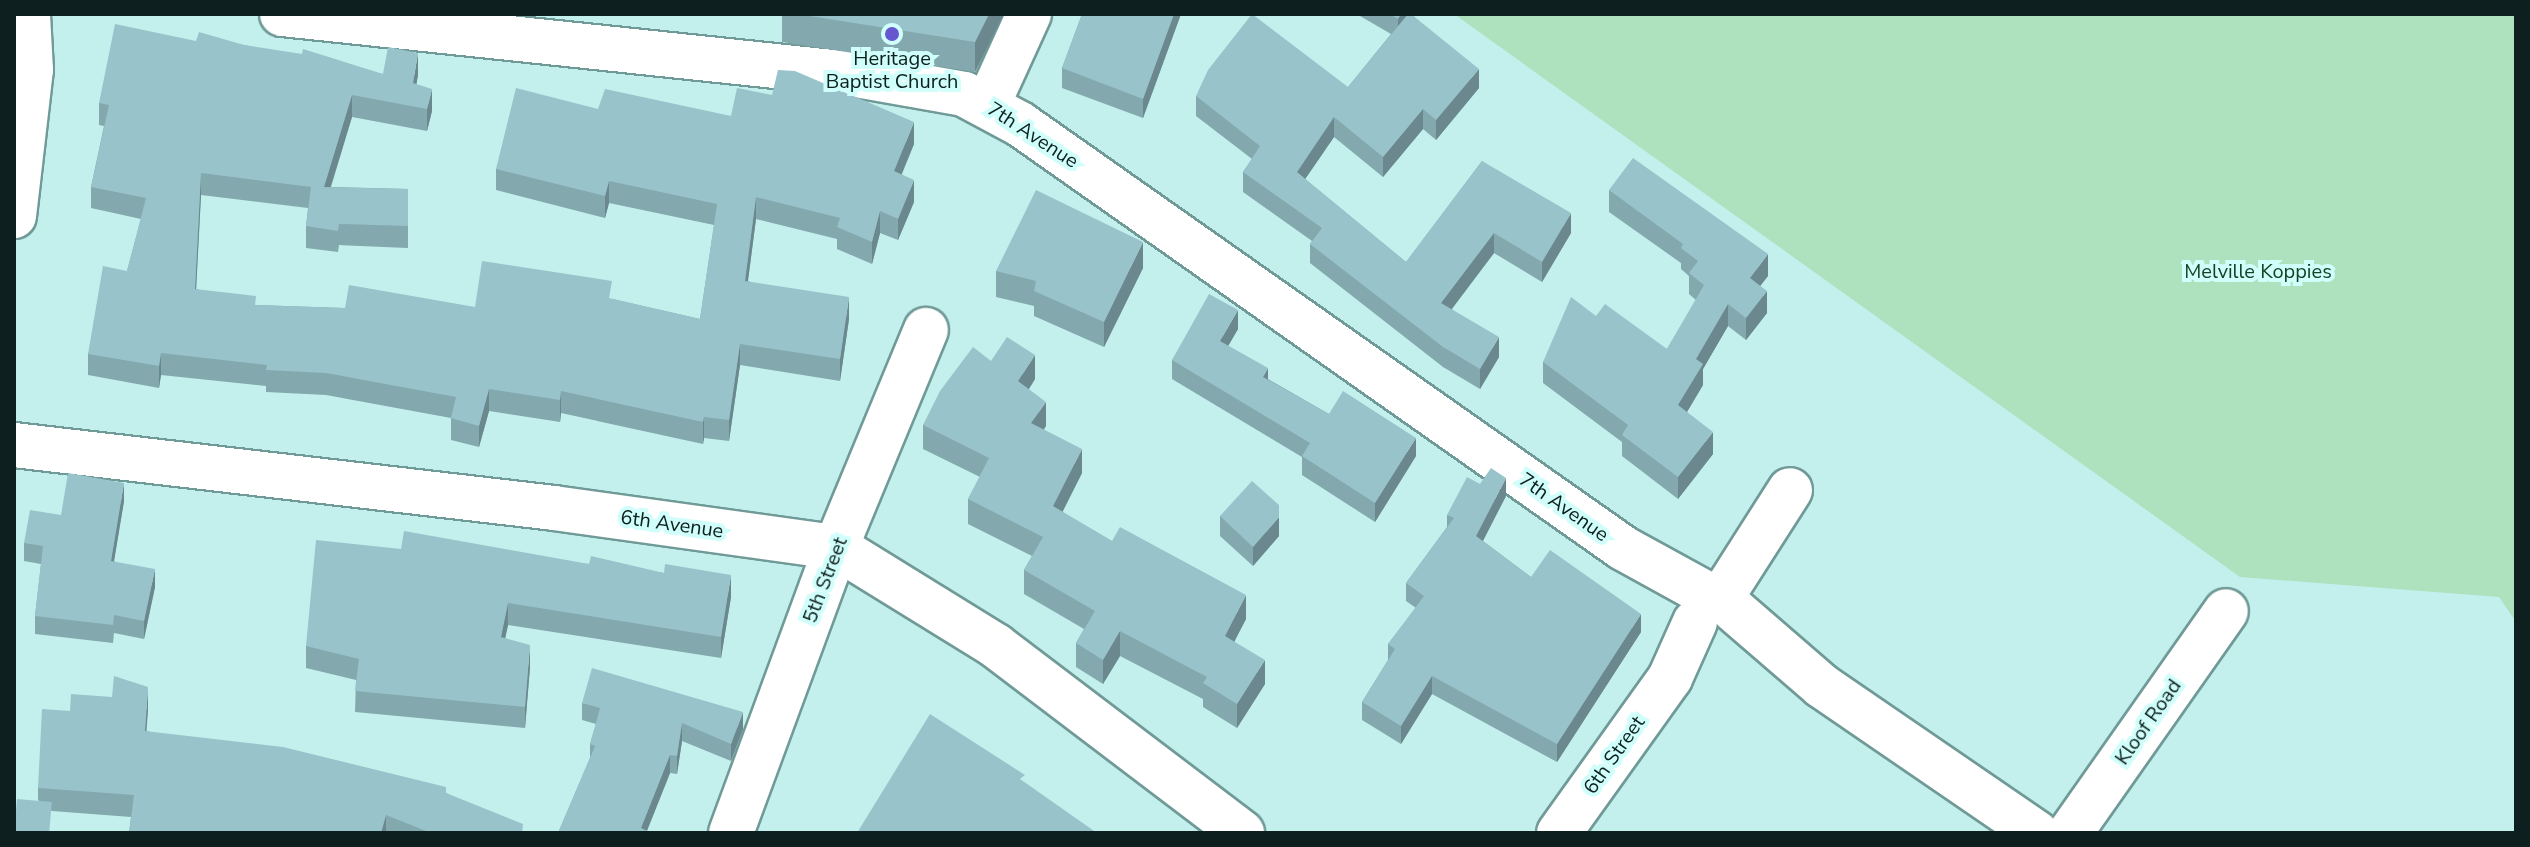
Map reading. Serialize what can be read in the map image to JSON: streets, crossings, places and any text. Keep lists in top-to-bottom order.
{
  "streets": {
    "street": [
      "7th Avenue",
      "6th Avenue",
      "5th Street",
      "Kloof Road",
      "6th Street"
    ]
  },
  "crossings": [
    ["7th Avenue", "6th Street"],
    ["6th Avenue", "5th Street"]
  ],
  "parks": ["Melville Koppies"],
  "places": ["Heritage Baptist Church"]
}
